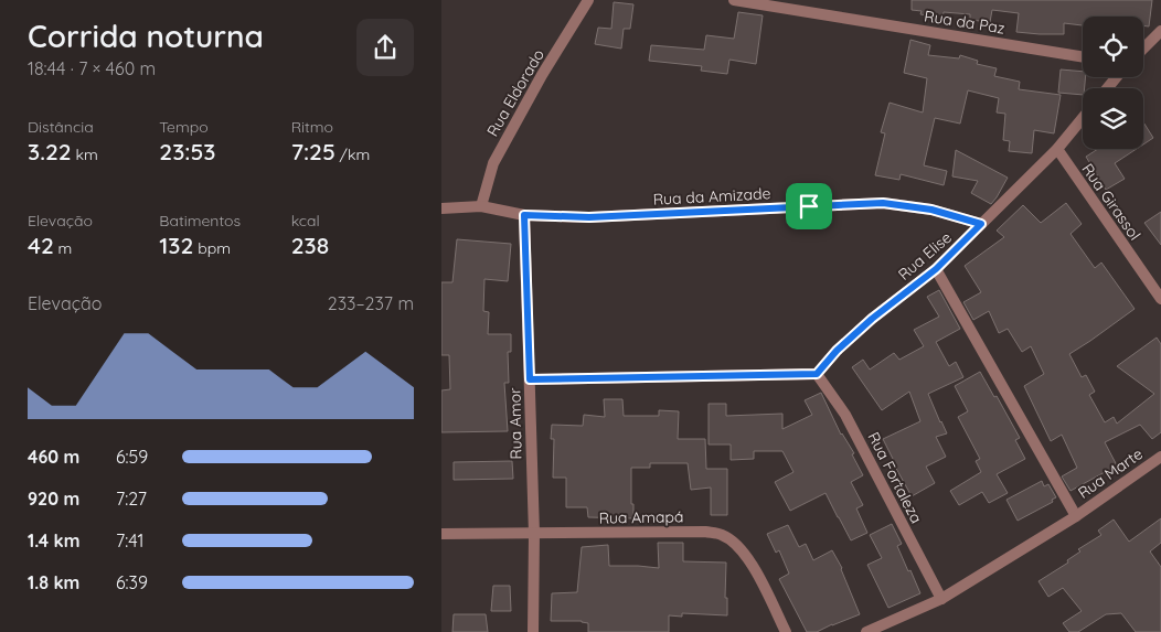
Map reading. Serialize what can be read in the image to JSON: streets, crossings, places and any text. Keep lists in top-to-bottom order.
{
  "streets": {
    "street": [
      "Rua da Paz",
      "Rua Eldorado",
      "Rua da Amizade",
      "Rua Girassol",
      "Rua Elise",
      "Rua Amor",
      "Rua Marte",
      "Rua Fortaleza",
      "Rua Amapá"
    ]
  },
  "crossings": [
    ["Rua Eldorado", "Rua da Amizade"],
    ["Rua da Amizade", "Rua Elise"],
    ["Rua da Amizade", "Rua Amor"],
    ["Rua Girassol", "Rua Elise"],
    ["Rua Elise", "Rua Fortaleza"],
    ["Rua Amor", "Rua Amapá"],
    ["Rua Marte", "Rua Fortaleza"]
  ],
  "page": {
    "heading": ["Corrida noturna", "18:44 · 7 × 460 m"],
    "stats": [
      ["Distância", "3.22 km"],
      ["Tempo", "23:53"],
      ["Ritmo", "7:25 /km"],
      ["Elevação", "42 m"],
      ["Batimentos", "132 bpm"],
      ["kcal", "238"]
    ],
    "chart": ["Elevação", "233–237 m"],
    "list": [
      {
        "name": "460 m",
        "note": "6:59"
      },
      {
        "name": "920 m",
        "note": "7:27"
      },
      {
        "name": "1.4 km",
        "note": "7:41"
      },
      {
        "name": "1.8 km",
        "note": "6:39"
      }
    ]
  }
}
